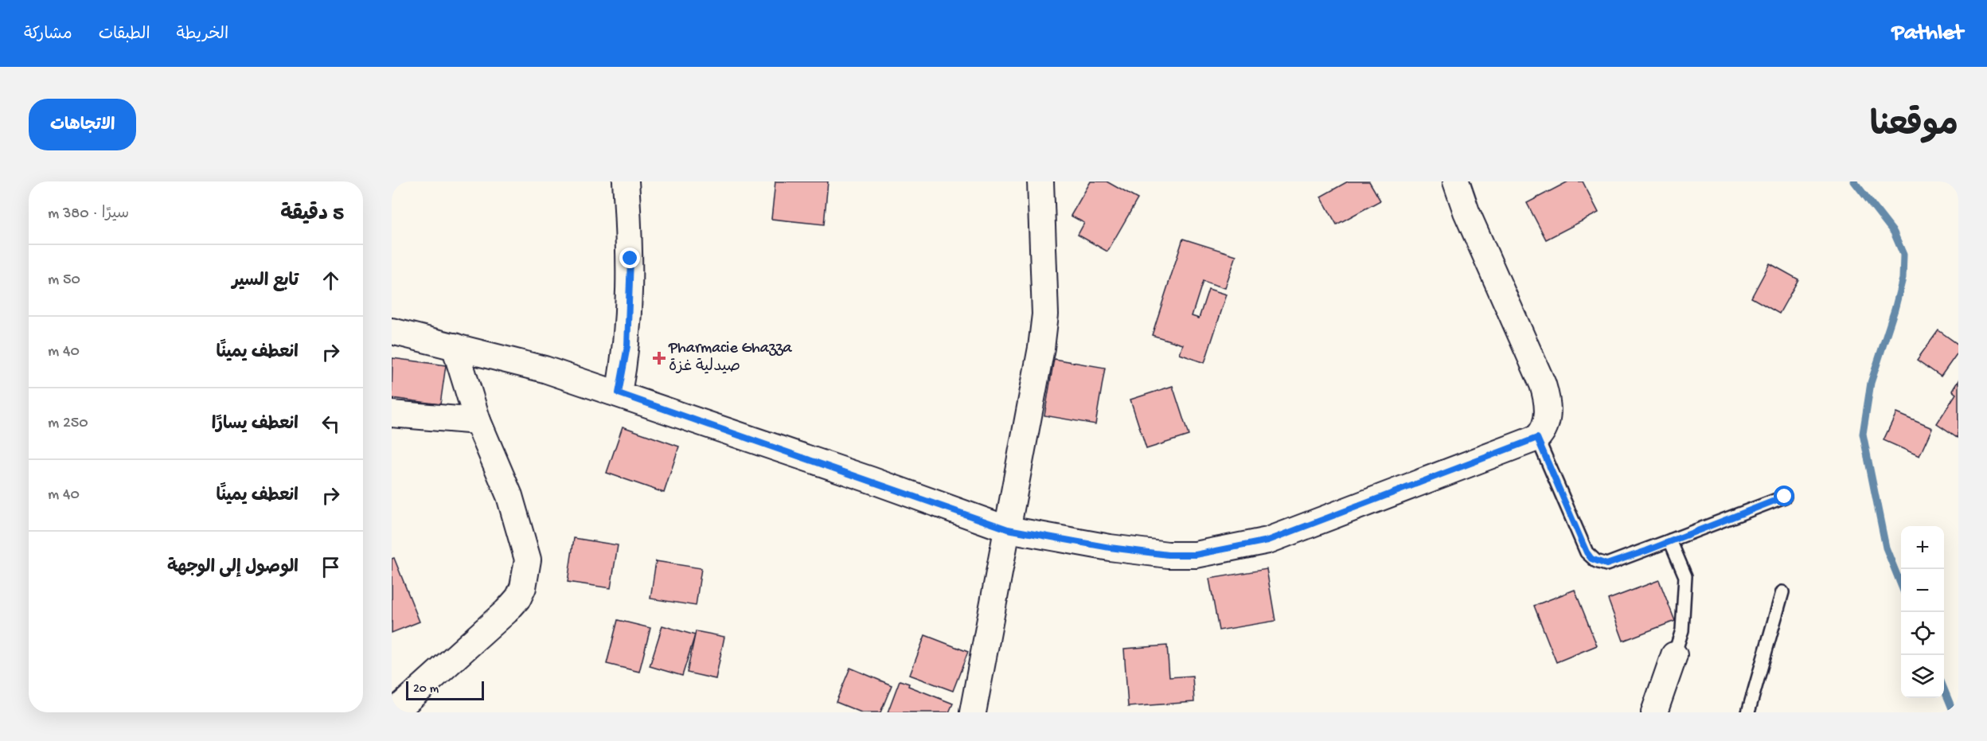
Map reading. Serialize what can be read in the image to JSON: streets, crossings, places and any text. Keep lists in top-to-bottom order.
{
  "places": {
    "health": ["Pharmacie Ghazza صيدلية غزة"]
  },
  "scale_bar": "20 m",
  "page": {
    "header": "Pathlet",
    "nav": ["الخريطة", "الطبقات", "مشاركة"],
    "title": "موقعنا",
    "buttons": "الاتجاهات",
    "heading": ["5 دقيقة", "سيرًا · 380 m"],
    "list": [
      ["تابع السير", "50 m"],
      ["انعطف يمينًا", "40 m"],
      ["انعطف يسارًا", "250 m"],
      ["انعطف يمينًا", "40 m"],
      "الوصول إلى الوجهة"
    ],
    "map_buttons": ["+", "−"],
    "scale": "20 m"
  }
}
